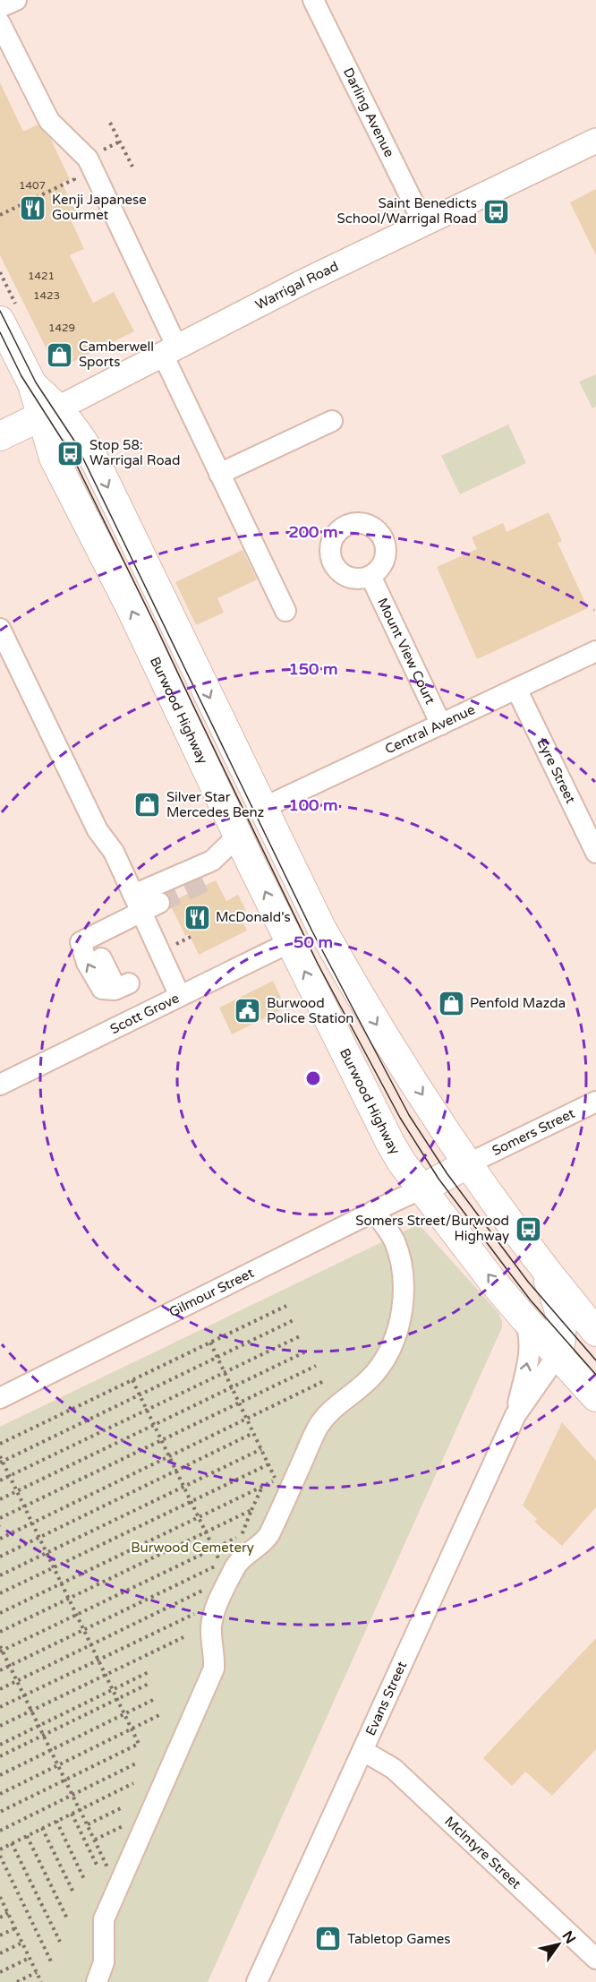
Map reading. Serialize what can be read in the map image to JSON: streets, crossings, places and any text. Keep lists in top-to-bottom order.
{
  "streets": {
    "highway": ["Warrigal Road", "Burwood Highway"],
    "street": [
      "Darling Avenue",
      "Mount View Court",
      "Central Avenue",
      "Eyre Street",
      "Scott Grove",
      "Somers Street",
      "Gilmour Street",
      "Evans Street",
      "McIntyre Street"
    ]
  },
  "crossings": [
    ["Darling Avenue", "Warrigal Road"],
    ["Warrigal Road", "Burwood Highway"],
    ["Mount View Court", "Central Avenue"],
    ["Burwood Highway", "Scott Grove"],
    ["Burwood Highway", "Gilmour Street"],
    ["Burwood Highway", "Evans Street"],
    ["Central Avenue", "Eyre Street"],
    ["Evans Street", "McIntyre Street"]
  ],
  "parks": ["Burwood Cemetery"],
  "places": {
    "restaurant": ["Kenji Japanese Gourmet", "McDonald's"],
    "bus stop": ["Saint Benedicts School/Warrigal Road", "Stop 58: Warrigal Road", "Somers Street/Burwood Highway"],
    "shop": [
      "Camberwell Sports",
      "Silver Star Mercedes Benz",
      "Penfold Mazda",
      "Tabletop Games"
    ],
    "public building": ["Burwood Police Station"]
  },
  "house_numbers": [
    "1407",
    "1421",
    "1423",
    "1429"
  ],
  "north": "top right",
  "rings": [
    "200 m",
    "150 m",
    "100 m",
    "50 m"
  ]
}
